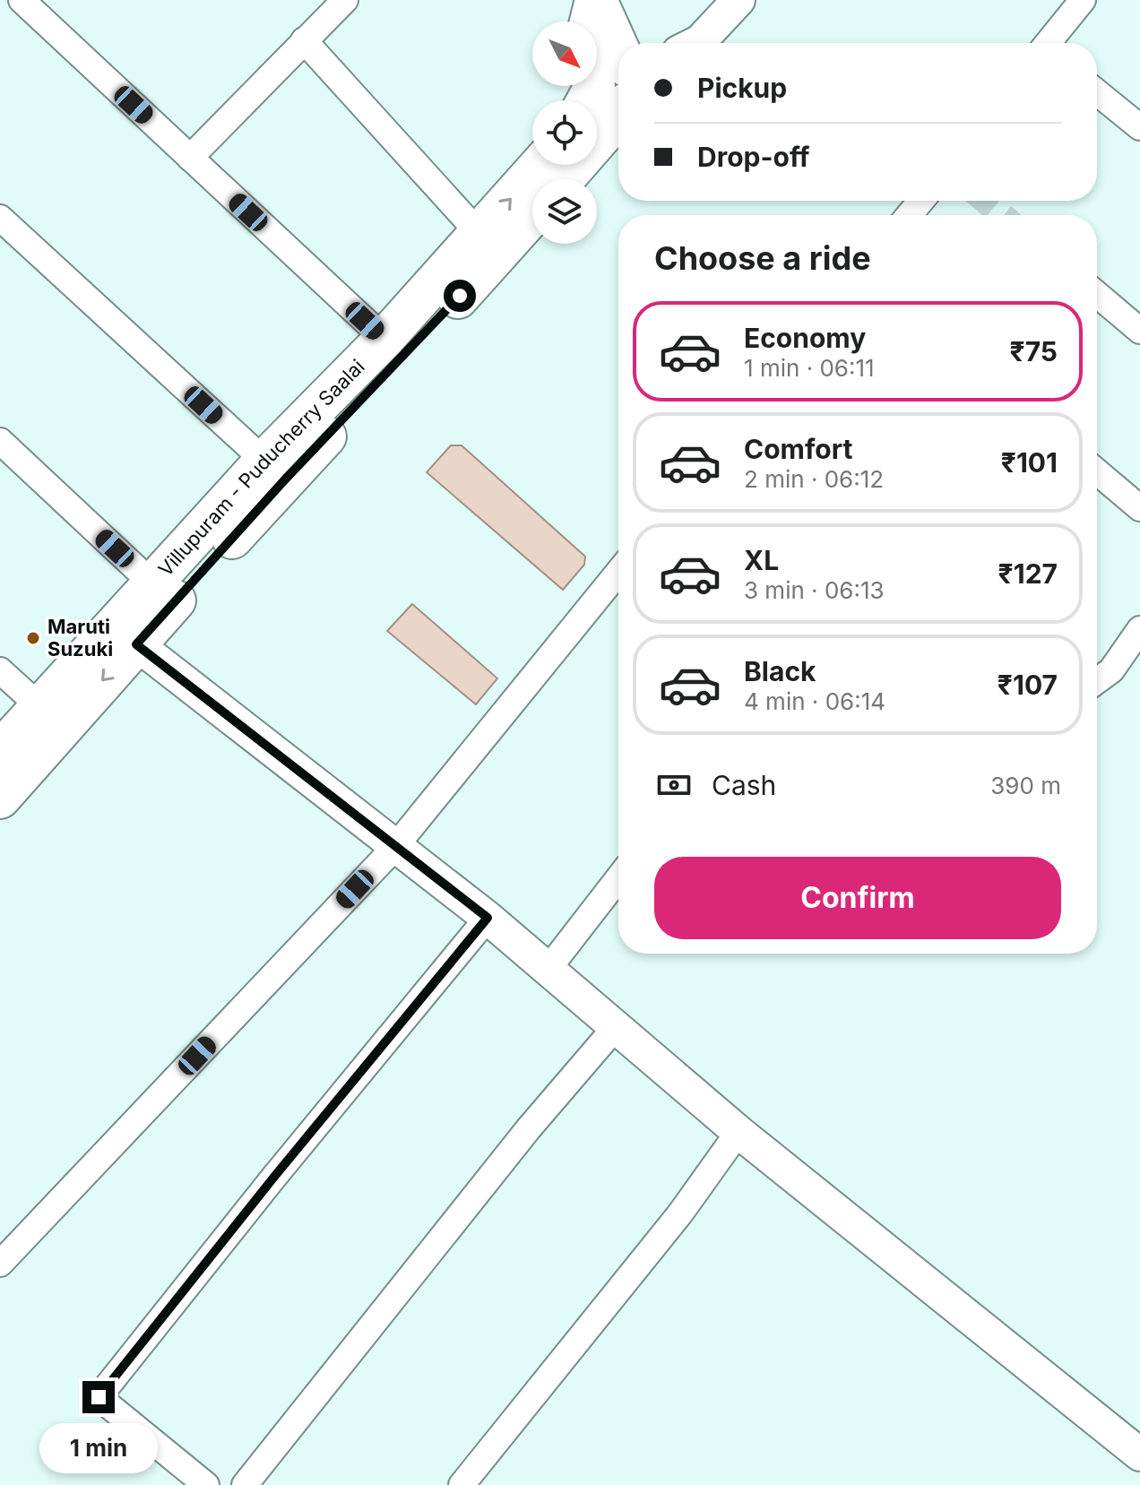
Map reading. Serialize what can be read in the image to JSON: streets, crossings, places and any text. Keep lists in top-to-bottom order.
{
  "streets": {
    "highway": ["Villupuram - Puducherry Saalai"]
  },
  "places": ["Maruti Suzuki"],
  "north": "bottom right",
  "page": {
    "banner": ["Pickup", "Drop-off"],
    "heading": "Choose a ride",
    "list": [
      {
        "name": "Economy",
        "note": "1 min · 06:11",
        "value": "₹75"
      },
      {
        "name": "Comfort",
        "note": "2 min · 06:12",
        "value": "₹101"
      },
      {
        "name": "XL",
        "note": "3 min · 06:13",
        "value": "₹127"
      },
      {
        "name": "Black",
        "note": "4 min · 06:14",
        "value": "₹107"
      }
    ],
    "pay": ["Cash", "390 m"],
    "buttons": "Confirm",
    "bubble": "1 min"
  }
}
